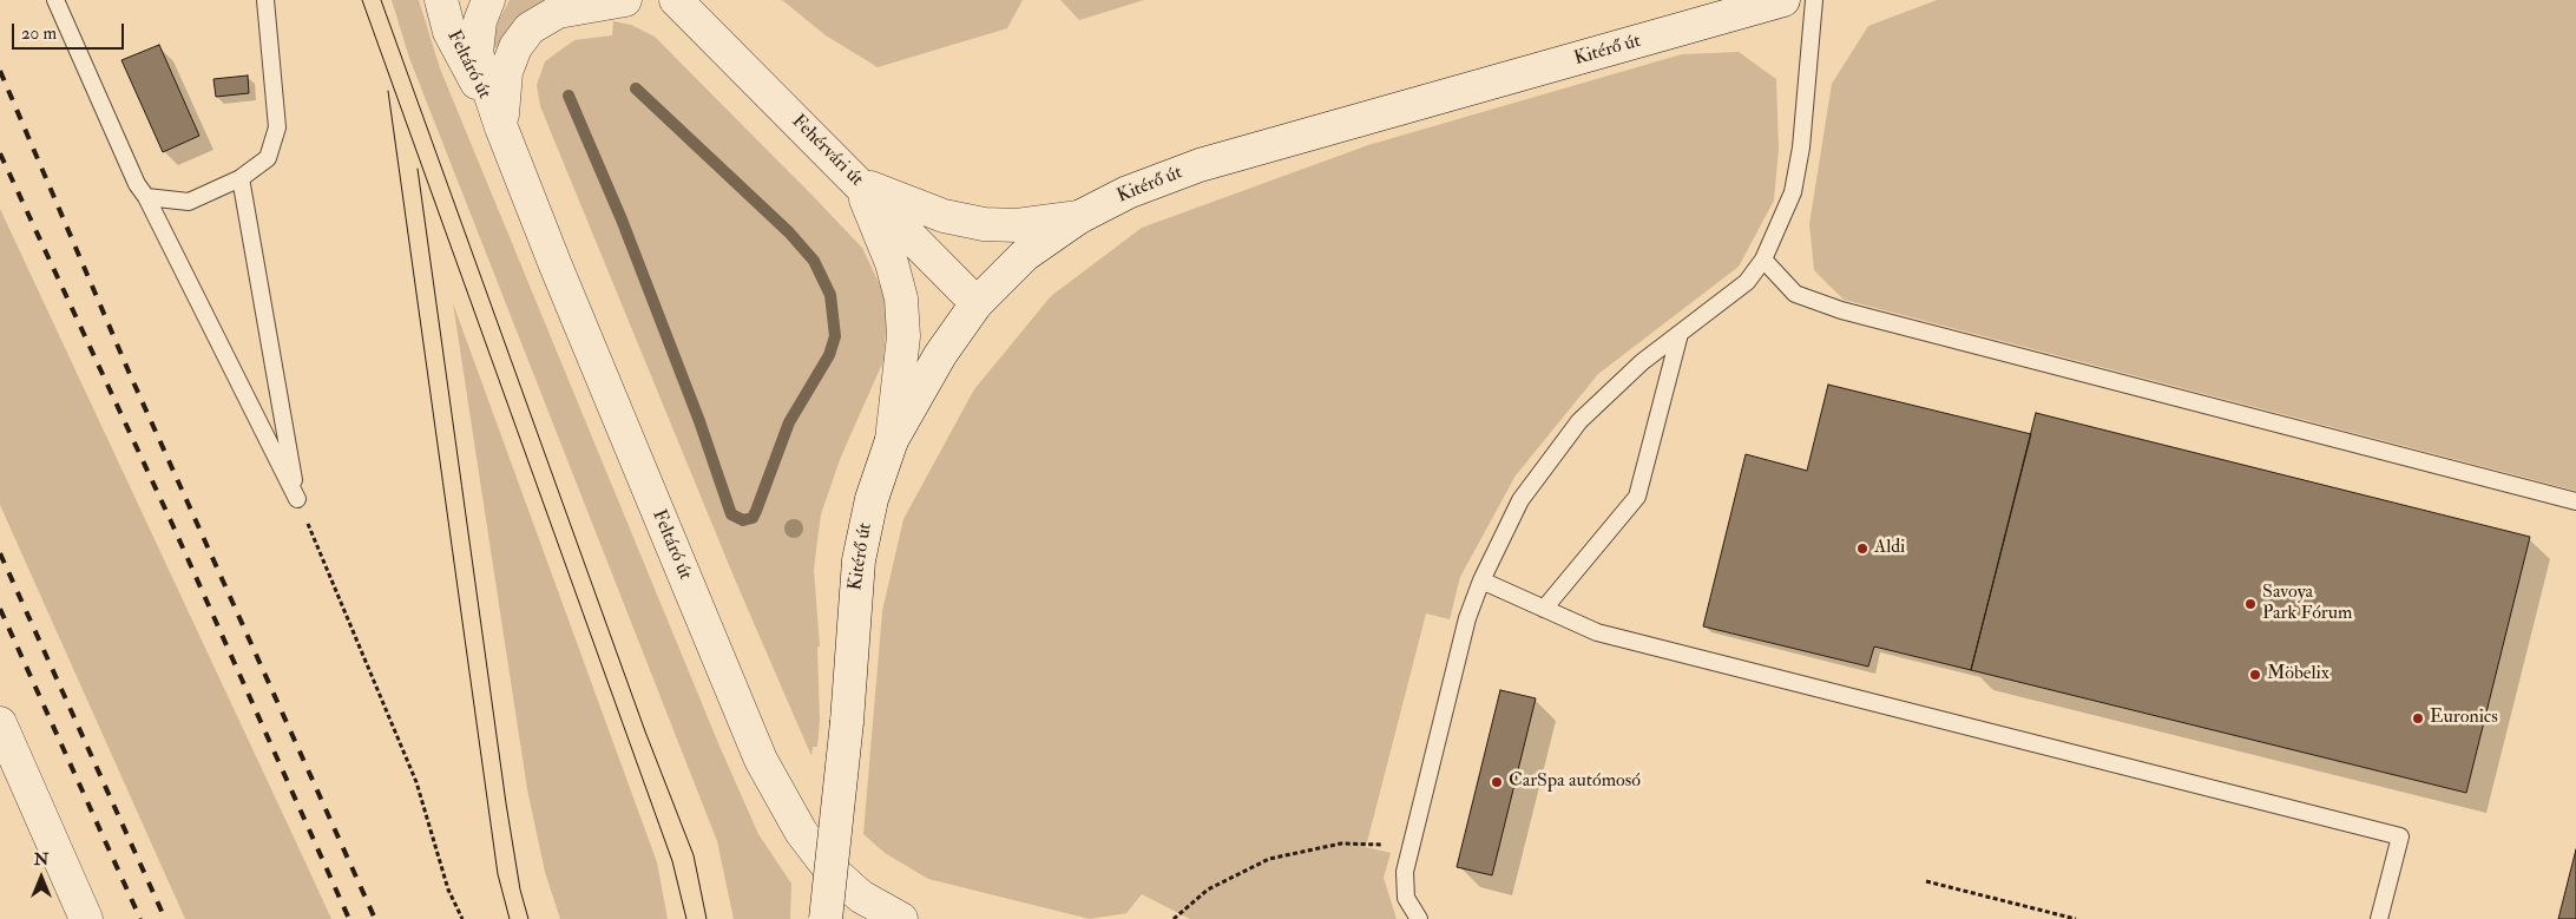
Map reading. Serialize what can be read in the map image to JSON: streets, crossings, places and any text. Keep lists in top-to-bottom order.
{
  "streets": {
    "street": ["Kitérő út", "Feltáró út", "Fehérvári út"]
  },
  "crossings": [
    ["Kitérő út", "Fehérvári út"]
  ],
  "places": [
    "Aldi",
    "Savoya Park Fórum",
    "Möbelix",
    "Euronics",
    "CarSpa autómosó"
  ],
  "scale_bar": "20 m",
  "north": "top"
}
